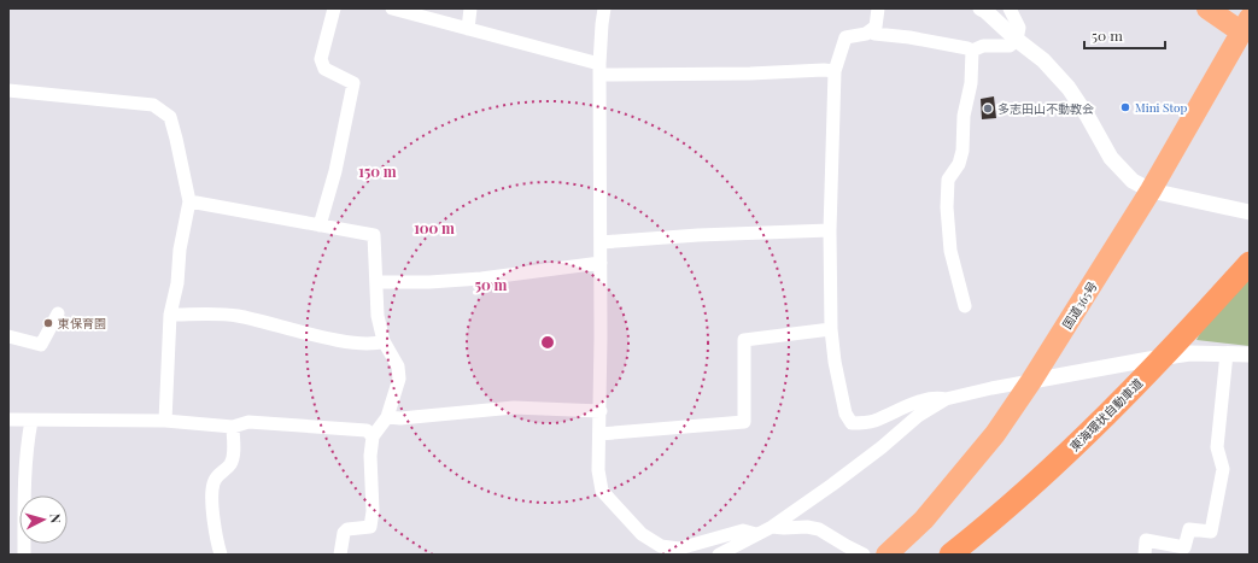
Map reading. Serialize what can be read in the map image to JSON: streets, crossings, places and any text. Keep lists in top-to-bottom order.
{
  "streets": {
    "highway": ["国道365号", "東海環状自動車道"]
  },
  "places": ["Mini Stop", "多志田山不動教会", "東保育園"],
  "scale_bar": "50 m",
  "north": "right",
  "rings": ["150 m", "100 m", "50 m"]
}
